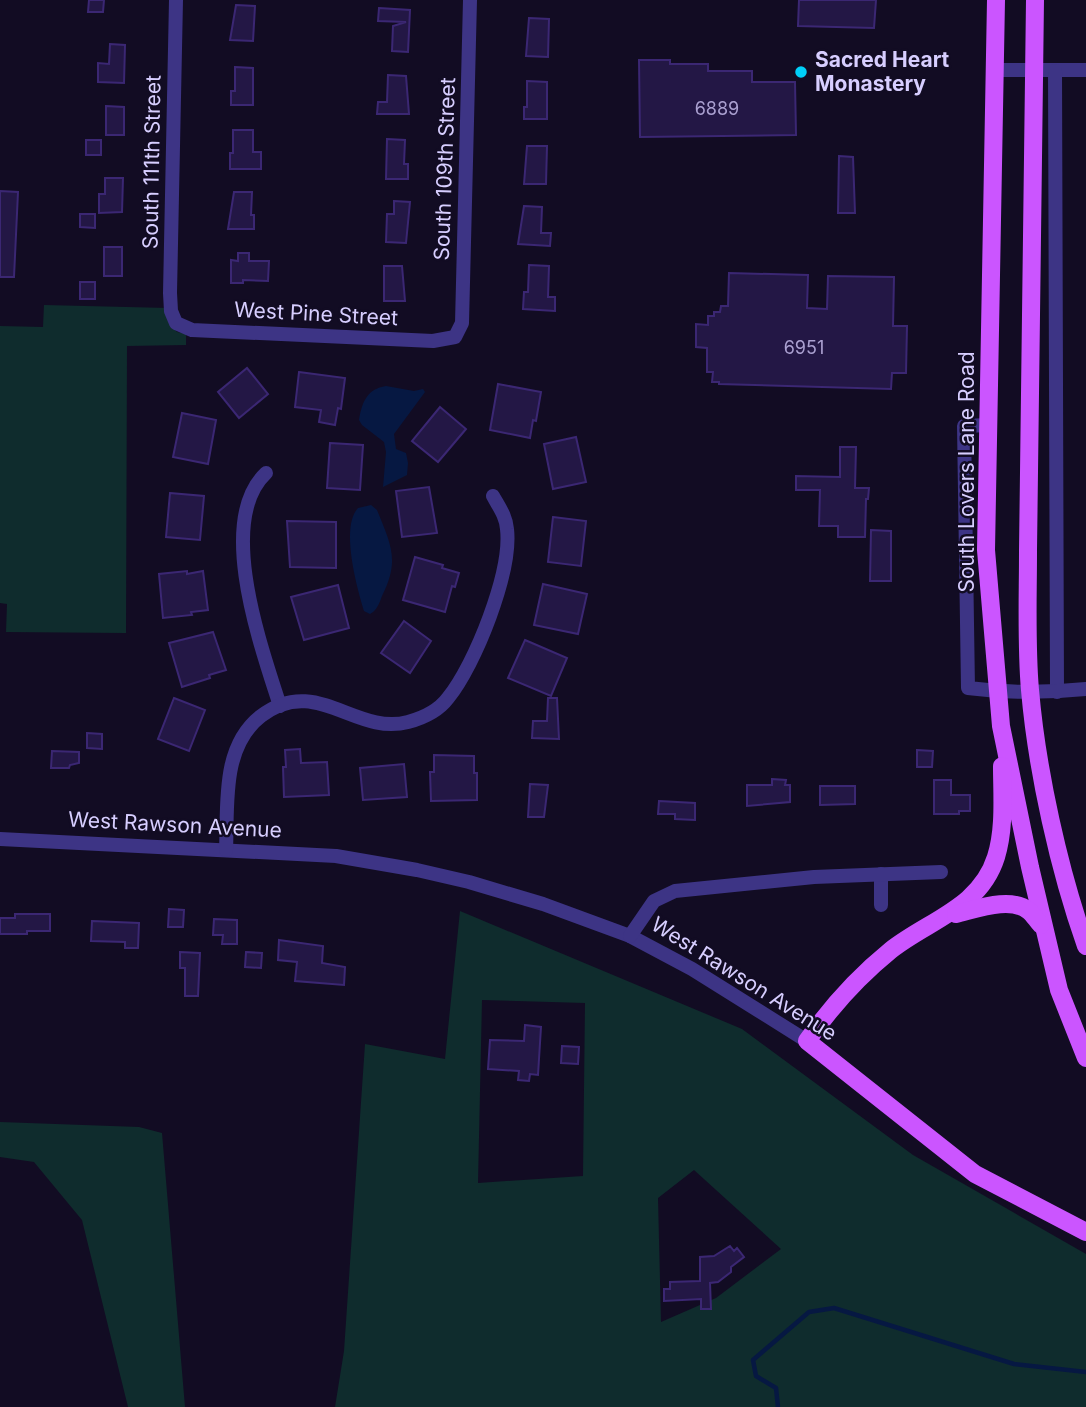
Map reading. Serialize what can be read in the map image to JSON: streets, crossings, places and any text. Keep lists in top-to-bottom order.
{
  "streets": {
    "main road": ["South Lovers Lane Road", "West Rawson Avenue"],
    "street": ["South 111th Street", "South 109th Street", "West Pine Street"]
  },
  "crossings": [
    ["South 111th Street", "West Pine Street"],
    ["South 109th Street", "West Pine Street"]
  ],
  "places": ["Sacred Heart Monastery"],
  "house_numbers": ["6889", "6951"]
}
